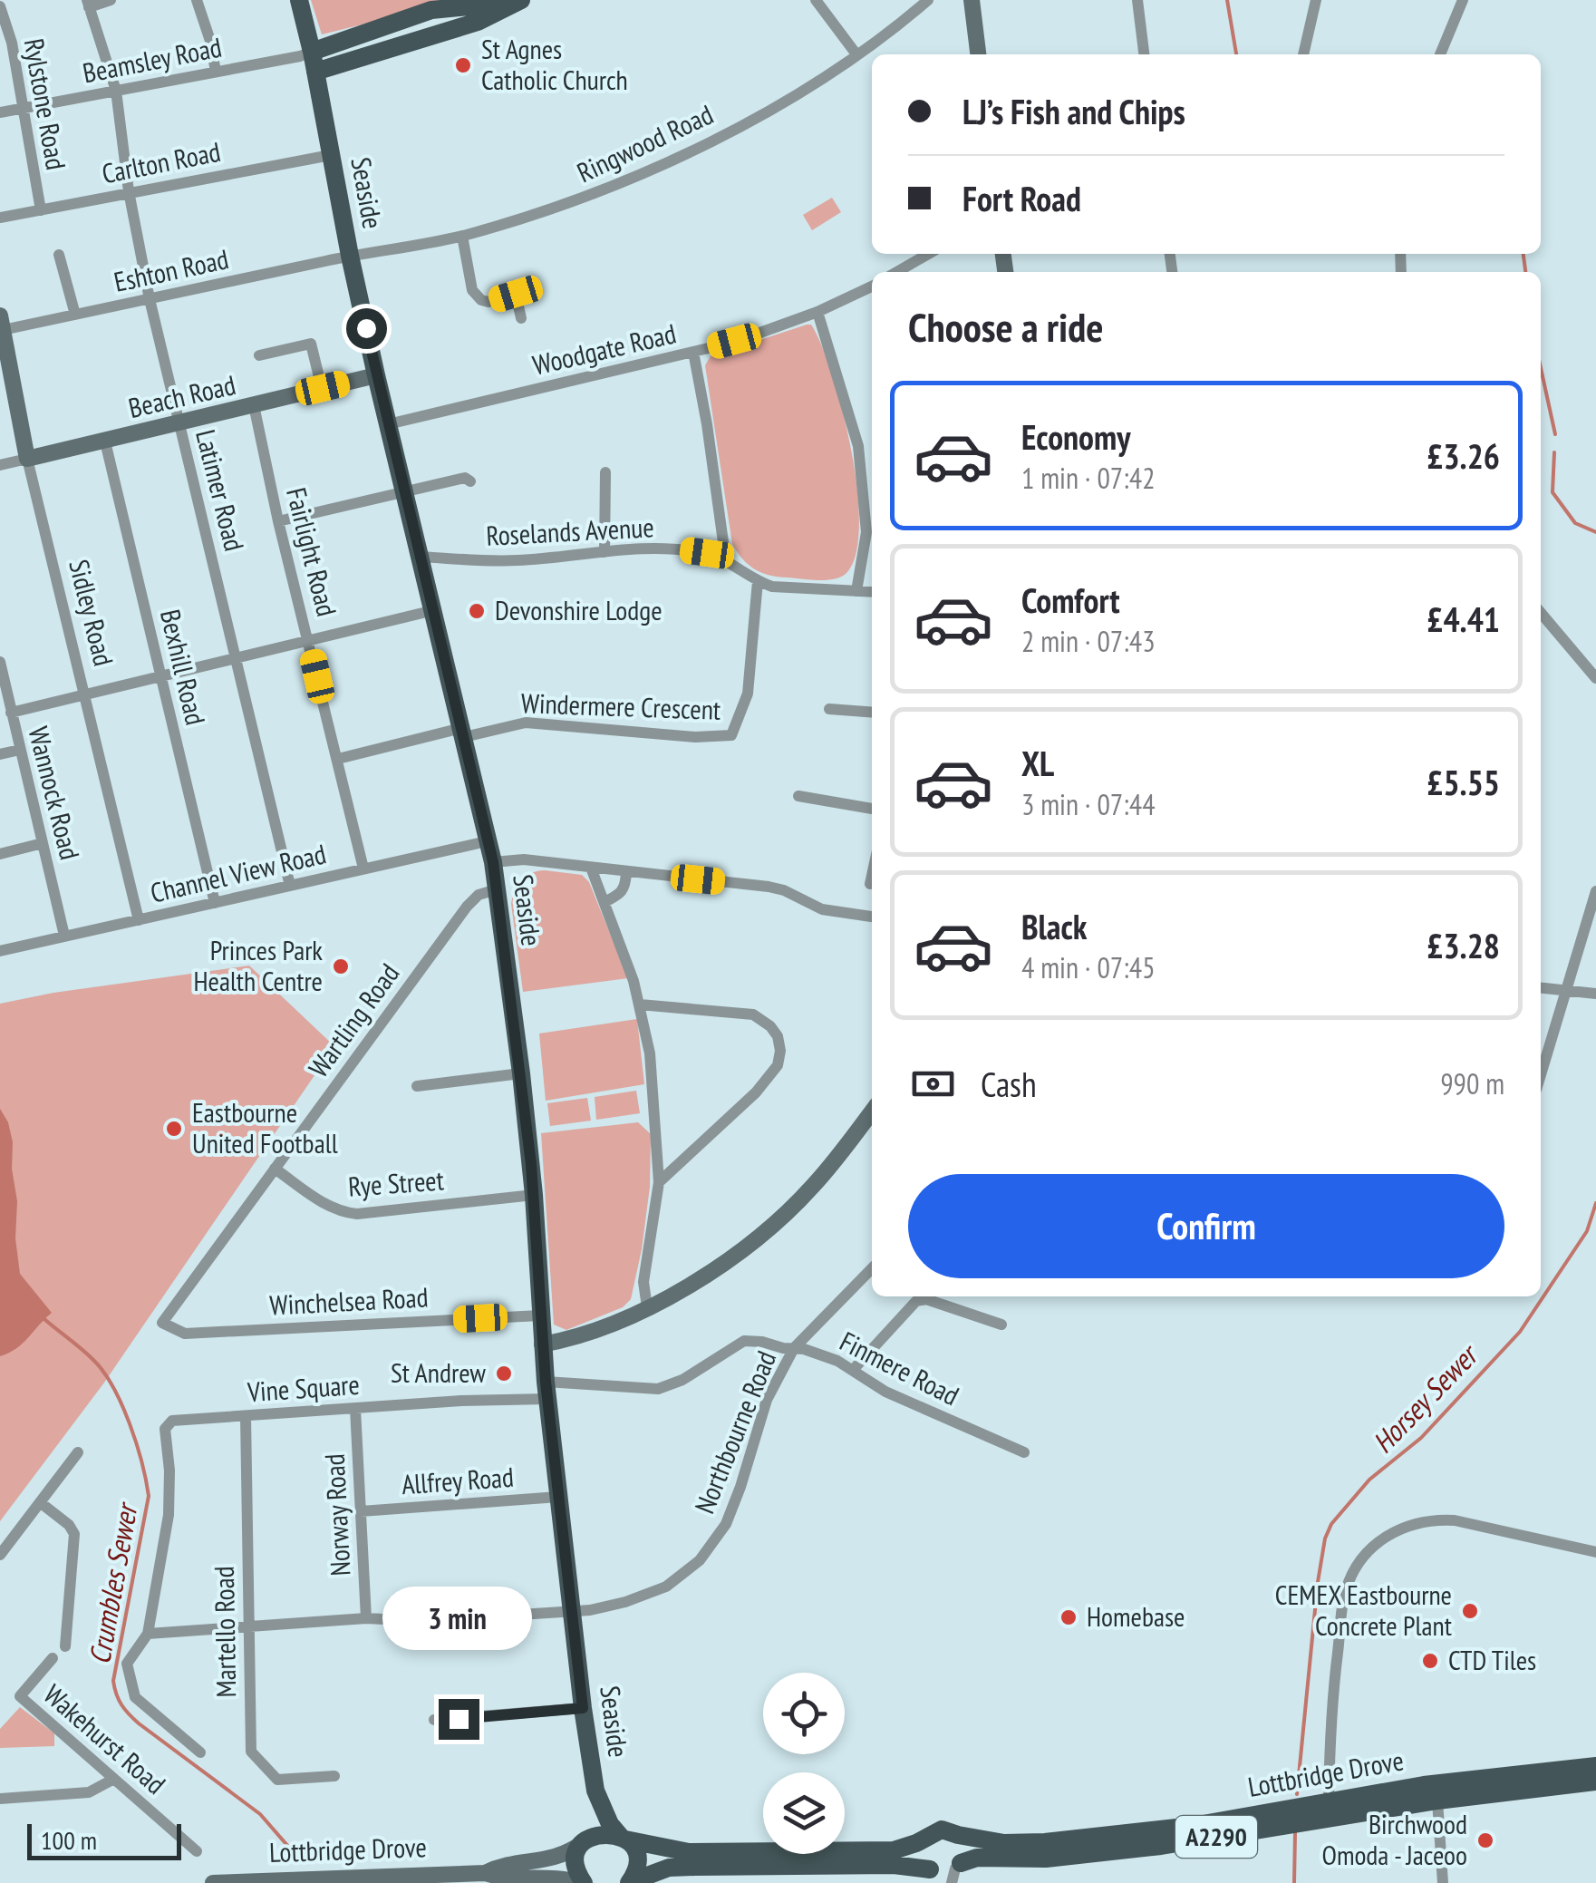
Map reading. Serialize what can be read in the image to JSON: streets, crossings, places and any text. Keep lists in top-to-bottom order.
{
  "streets": {
    "main road": ["Seaside", "Lottbridge Drove", "A2290"],
    "street": [
      "Beamsley Road",
      "Rylstone Road",
      "Ringwood Road",
      "Carlton Road",
      "Eshton Road",
      "Woodgate Road",
      "Beach Road",
      "Latimer Road",
      "Roselands Avenue",
      "Fairlight Road",
      "Sidley Road",
      "Bexhill Road",
      "Windermere Crescent",
      "Wannock Road",
      "Channel View Road",
      "Wartling Road",
      "Rye Street",
      "Winchelsea Road",
      "Finmere Road",
      "Vine Square",
      "Northbourne Road",
      "Allfrey Road",
      "Norway Road",
      "Martello Road",
      "Wakehurst Road"
    ]
  },
  "crossings": [
    ["Beamsley Road", "Rylstone Road"],
    ["Beamsley Road", "Seaside"],
    ["Beamsley Road", "Latimer Road"],
    ["Rylstone Road", "Carlton Road"],
    ["Ringwood Road", "Seaside"],
    ["Ringwood Road", "Eshton Road"],
    ["Carlton Road", "Seaside"],
    ["Carlton Road", "Latimer Road"],
    ["Seaside", "Eshton Road"],
    ["Seaside", "Woodgate Road"],
    ["Seaside", "Beach Road"],
    ["Seaside", "Roselands Avenue"],
    ["Seaside", "Windermere Crescent"],
    ["Seaside", "Channel View Road"],
    ["Seaside", "Wartling Road"],
    ["Seaside", "Rye Street"],
    ["Seaside", "Winchelsea Road"],
    ["Seaside", "Finmere Road"],
    ["Seaside", "Vine Square"],
    ["Seaside", "Northbourne Road"],
    ["Seaside", "Allfrey Road"],
    ["Seaside", "Lottbridge Drove"],
    ["Eshton Road", "Latimer Road"],
    ["Eshton Road", "Sidley Road"],
    ["Beach Road", "Latimer Road"],
    ["Beach Road", "Fairlight Road"],
    ["Beach Road", "Sidley Road"],
    ["Beach Road", "Bexhill Road"],
    ["Latimer Road", "Channel View Road"],
    ["Roselands Avenue", "Windermere Crescent"],
    ["Fairlight Road", "Channel View Road"],
    ["Sidley Road", "Channel View Road"],
    ["Bexhill Road", "Channel View Road"],
    ["Wannock Road", "Channel View Road"],
    ["Wartling Road", "Rye Street"],
    ["Wartling Road", "Winchelsea Road"],
    ["Finmere Road", "Vine Square"],
    ["Finmere Road", "Northbourne Road"],
    ["Vine Square", "Northbourne Road"],
    ["Vine Square", "Norway Road"],
    ["Vine Square", "Martello Road"],
    ["Northbourne Road", "Norway Road"],
    ["Northbourne Road", "Martello Road"],
    ["Allfrey Road", "Norway Road"]
  ],
  "water": ["Horsey Sewer", "Crumbles Sewer"],
  "places": [
    "St Agnes Catholic Church",
    "Devonshire Lodge",
    "Princes Park Health Centre",
    "Eastbourne United Football",
    "St Andrew",
    "CEMEX Eastbourne Concrete Plant",
    "Homebase",
    "CTD Tiles",
    "Birchwood Omoda - Jaceoo"
  ],
  "scale_bar": "100 m",
  "page": {
    "banner": ["LJ’s Fish and Chips", "Fort Road"],
    "heading": "Choose a ride",
    "list": [
      {
        "name": "Economy",
        "note": "1 min · 07:42",
        "value": "£3.26"
      },
      {
        "name": "Comfort",
        "note": "2 min · 07:43",
        "value": "£4.41"
      },
      {
        "name": "XL",
        "note": "3 min · 07:44",
        "value": "£5.55"
      },
      {
        "name": "Black",
        "note": "4 min · 07:45",
        "value": "£3.28"
      }
    ],
    "pay": ["Cash", "990 m"],
    "buttons": "Confirm",
    "bubble": "3 min",
    "scale": "100 m"
  }
}
